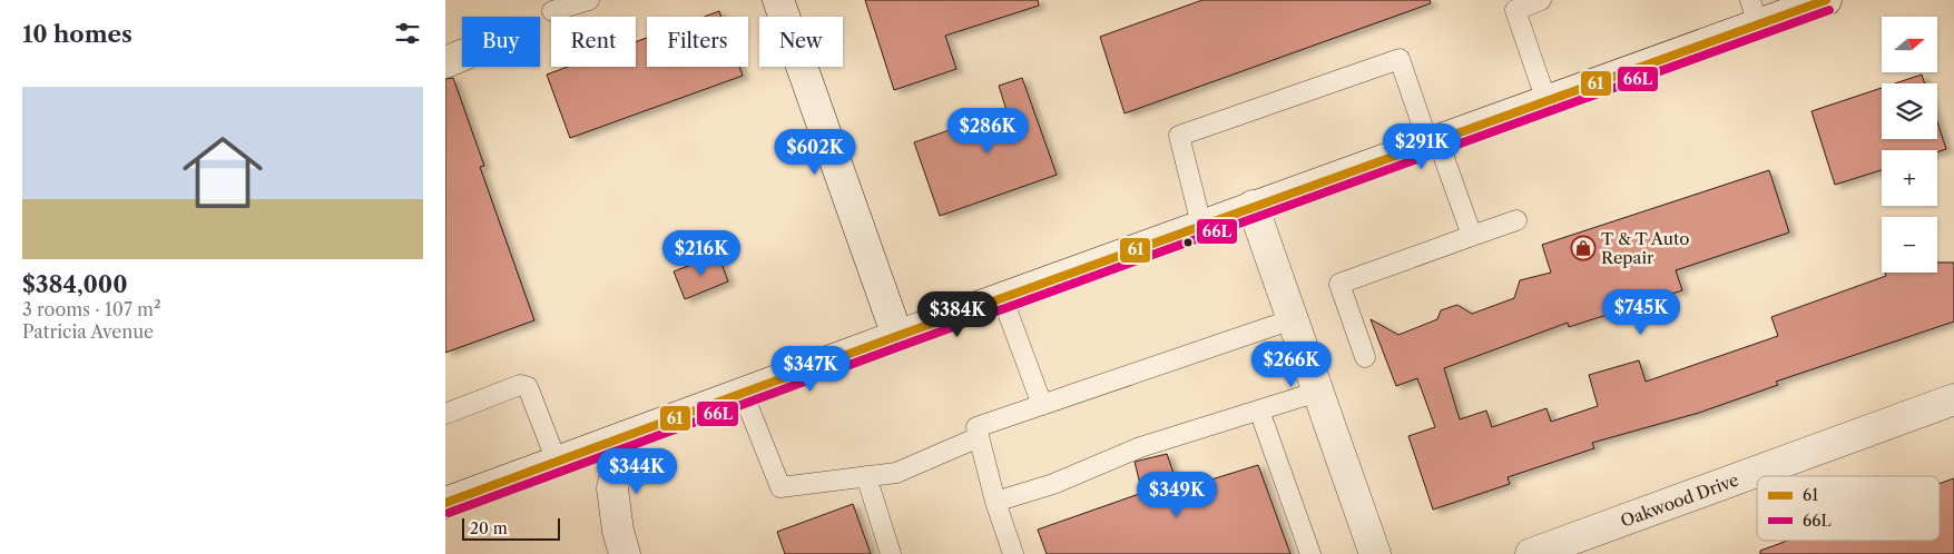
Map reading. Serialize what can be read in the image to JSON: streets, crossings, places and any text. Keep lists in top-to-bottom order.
{
  "streets": {
    "street": ["Oakwood Drive"]
  },
  "places": {
    "shop": ["T & T Auto Repair"]
  },
  "lines": ["transit line 61", "transit line 66L"],
  "legend": ["61", "66L"],
  "scale_bar": "20 m",
  "north": "right",
  "page": {
    "heading": "10 homes",
    "map_buttons": ["+", "−"],
    "chip": [
      "Buy",
      "Rent",
      "Filters",
      "New"
    ],
    "list": [
      {
        "name": "$384,000",
        "note": "3 rooms · 107 m² · Patricia Avenue"
      }
    ],
    "price": [
      "$286K",
      "$291K",
      "$602K",
      "$216K",
      "$745K",
      "$384K",
      "$266K",
      "$347K",
      "$344K",
      "$349K"
    ],
    "scale": "20 m"
  }
}
